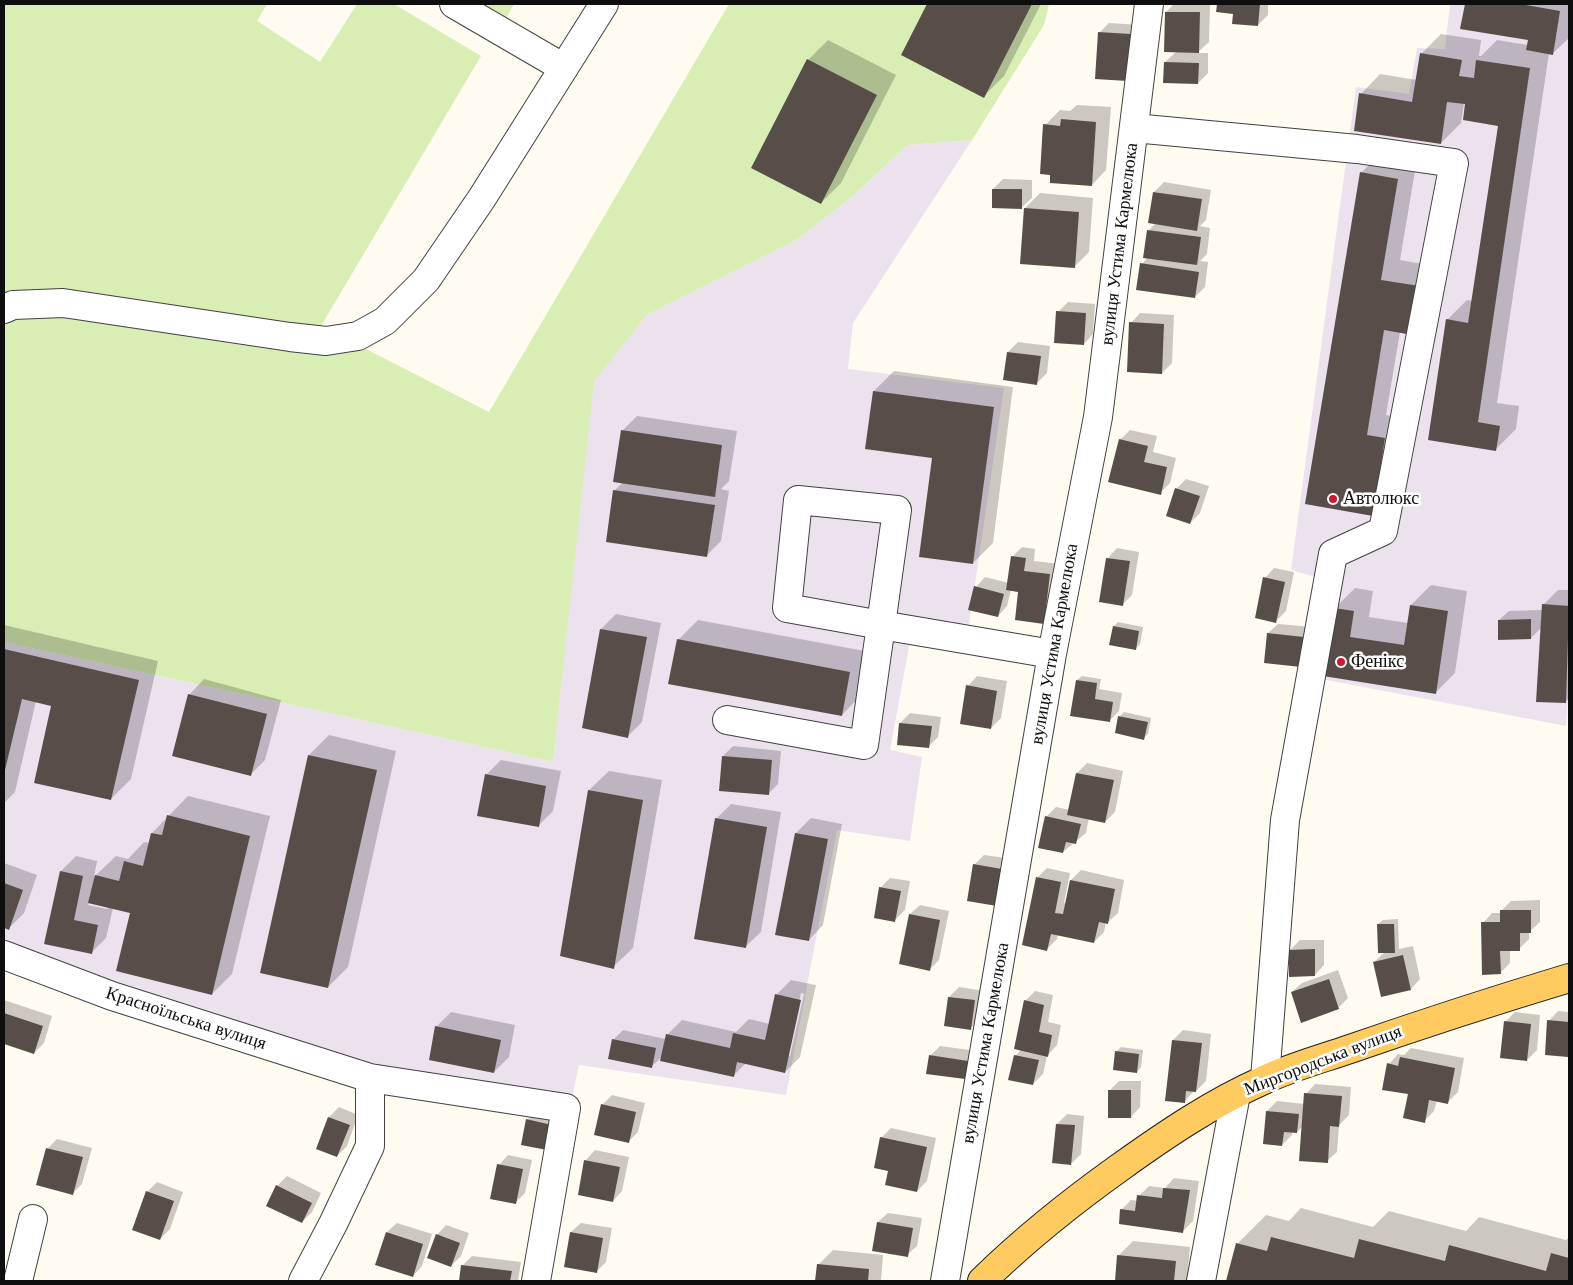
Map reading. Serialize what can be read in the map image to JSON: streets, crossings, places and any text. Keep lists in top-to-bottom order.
{
  "streets": {
    "main road": ["Миргородська вулиця"],
    "street": ["вулиця Устима Кармелюка", "Красноїльська вулиця"]
  },
  "places": ["Автолюкс", "Фенікс"]
}
